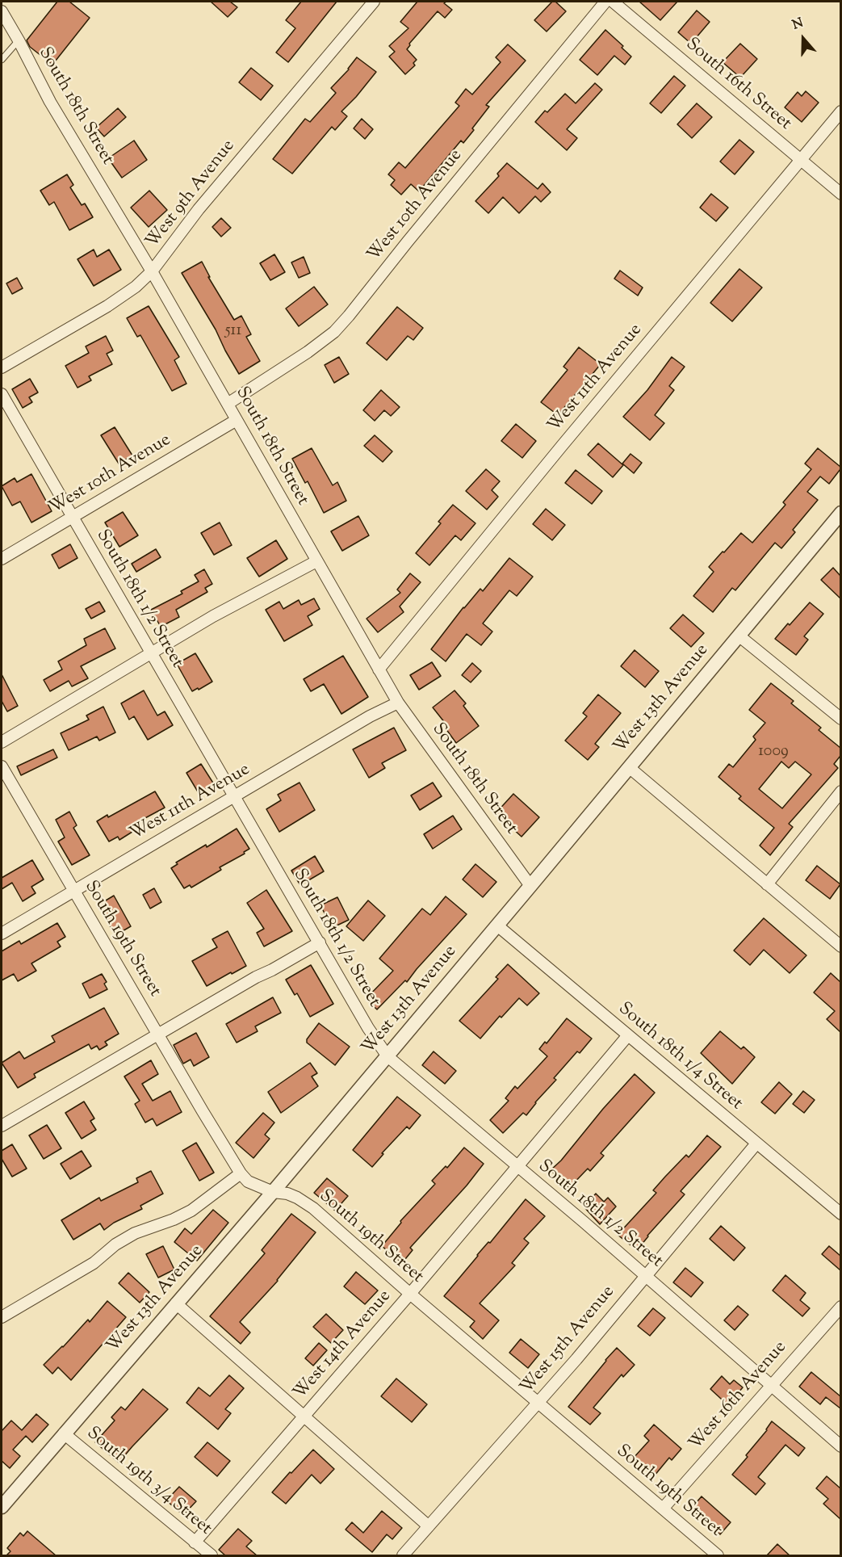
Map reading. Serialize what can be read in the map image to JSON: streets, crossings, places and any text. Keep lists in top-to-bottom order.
{
  "streets": {
    "street": [
      "South 16th Street",
      "South 18th Street",
      "West 9th Avenue",
      "West 10th Avenue",
      "West 11th Avenue",
      "South 18th 1/2 Street",
      "West 13th Avenue",
      "South 19th Street",
      "South 18th 1/4 Street",
      "West 15th Avenue",
      "West 14th Avenue",
      "West 16th Avenue",
      "South 19th 3/4 Street"
    ]
  },
  "crossings": [
    ["South 16th Street", "West 11th Avenue"],
    ["South 18th Street", "West 9th Avenue"],
    ["South 18th Street", "West 10th Avenue"],
    ["South 18th Street", "West 11th Avenue"],
    ["South 18th Street", "West 13th Avenue"],
    ["West 10th Avenue", "South 18th 1/2 Street"],
    ["West 11th Avenue", "South 18th 1/2 Street"],
    ["West 11th Avenue", "South 19th Street"],
    ["South 18th 1/2 Street", "West 13th Avenue"],
    ["South 18th 1/2 Street", "West 15th Avenue"],
    ["South 18th 1/2 Street", "West 14th Avenue"],
    ["South 18th 1/2 Street", "West 16th Avenue"],
    ["West 13th Avenue", "South 19th Street"],
    ["West 13th Avenue", "South 18th 1/4 Street"],
    ["West 13th Avenue", "South 19th 3/4 Street"],
    ["South 19th Street", "West 15th Avenue"],
    ["South 19th Street", "West 14th Avenue"],
    ["South 19th Street", "West 16th Avenue"],
    ["South 18th 1/4 Street", "West 15th Avenue"],
    ["South 18th 1/4 Street", "West 14th Avenue"],
    ["West 14th Avenue", "South 19th 3/4 Street"]
  ],
  "house_numbers": ["511", "1009"],
  "north": "top"
}
